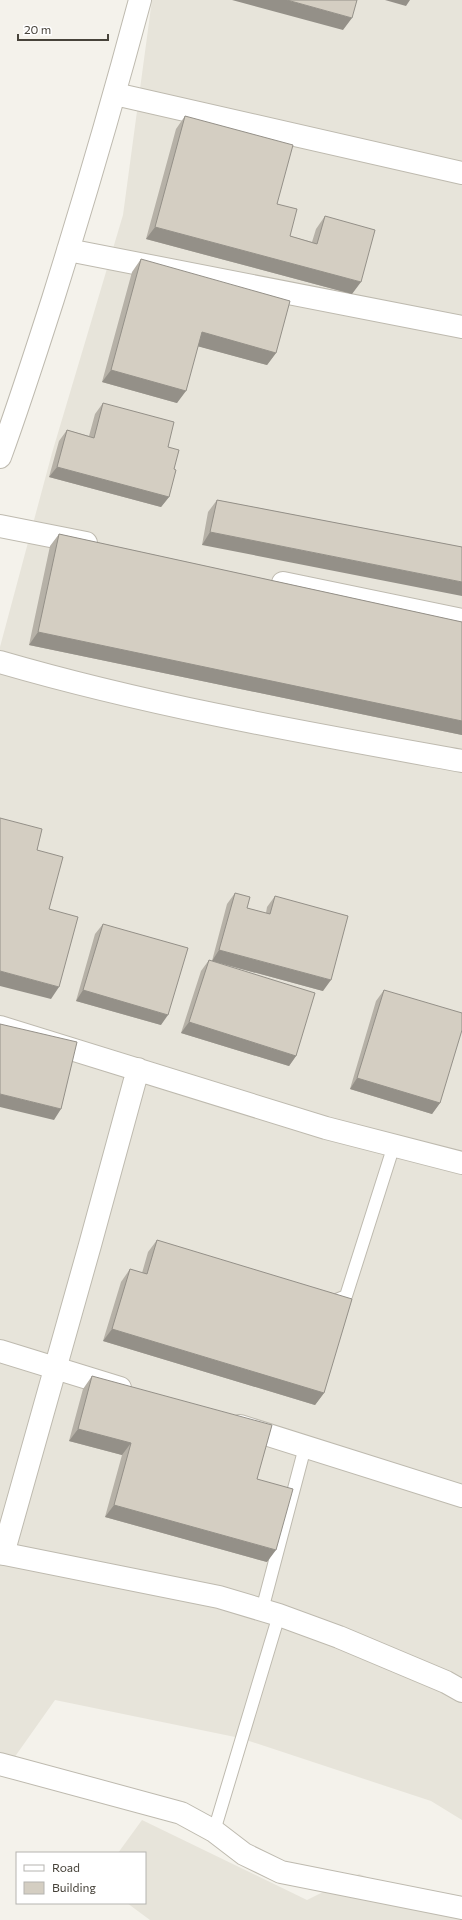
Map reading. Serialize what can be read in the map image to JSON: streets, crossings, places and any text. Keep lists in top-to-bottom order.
{
  "legend": ["Road", "Building"],
  "scale_bar": "20 m"
}
